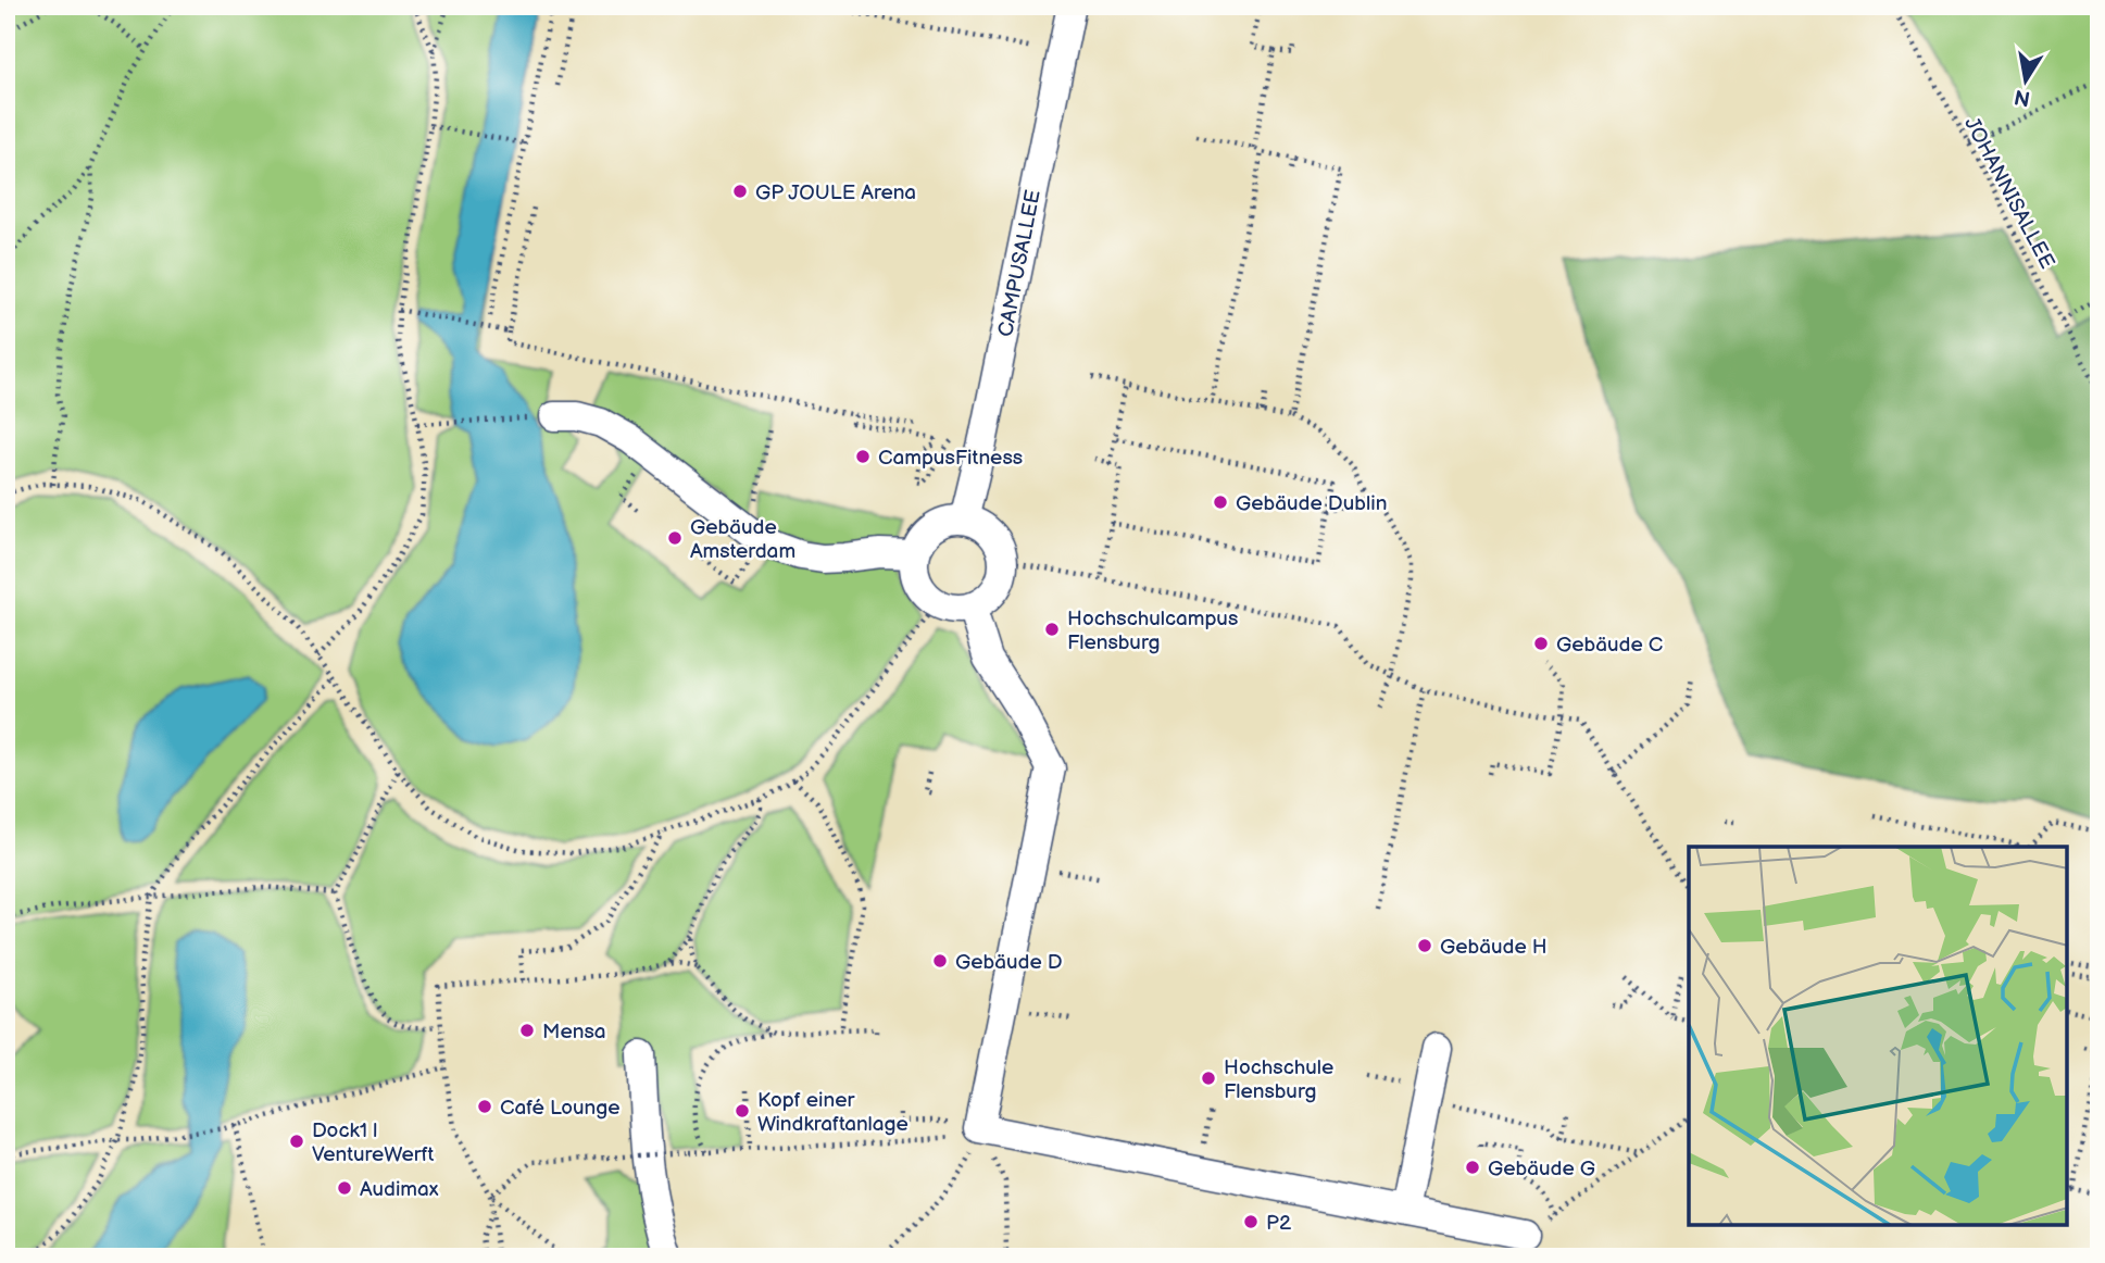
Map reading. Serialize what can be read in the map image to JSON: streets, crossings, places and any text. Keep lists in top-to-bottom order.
{
  "streets": {
    "street": ["CAMPUSALLEE"],
    "path": ["JOHANNISALLEE"]
  },
  "places": [
    "GP JOULE Arena",
    "CampusFitness",
    "Gebäude Dublin",
    "Gebäude Amsterdam",
    "Hochschulcampus Flensburg",
    "Gebäude C",
    "Gebäude H",
    "Gebäude D",
    "Mensa",
    "Hochschule Flensburg",
    "Café Lounge",
    "Kopf einer Windkraftanlage",
    "Dock1 | VentureWerft",
    "Gebäude G",
    "Audimax",
    "P2"
  ],
  "north": "bottom"
}
